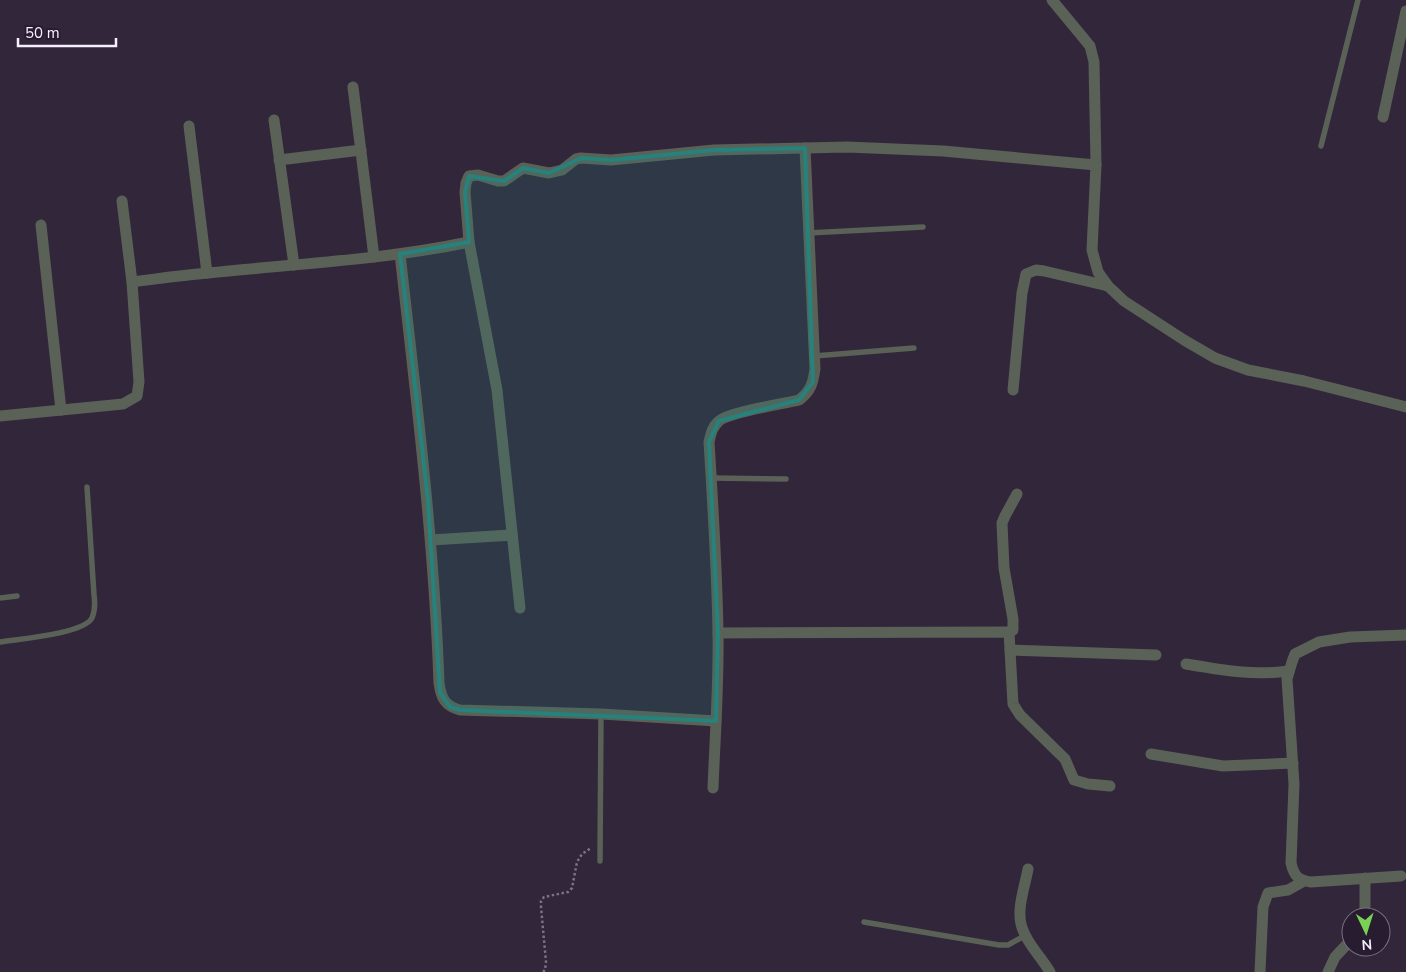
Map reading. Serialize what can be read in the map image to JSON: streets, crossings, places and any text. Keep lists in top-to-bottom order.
{
  "scale_bar": "50 m",
  "north": "bottom"
}
